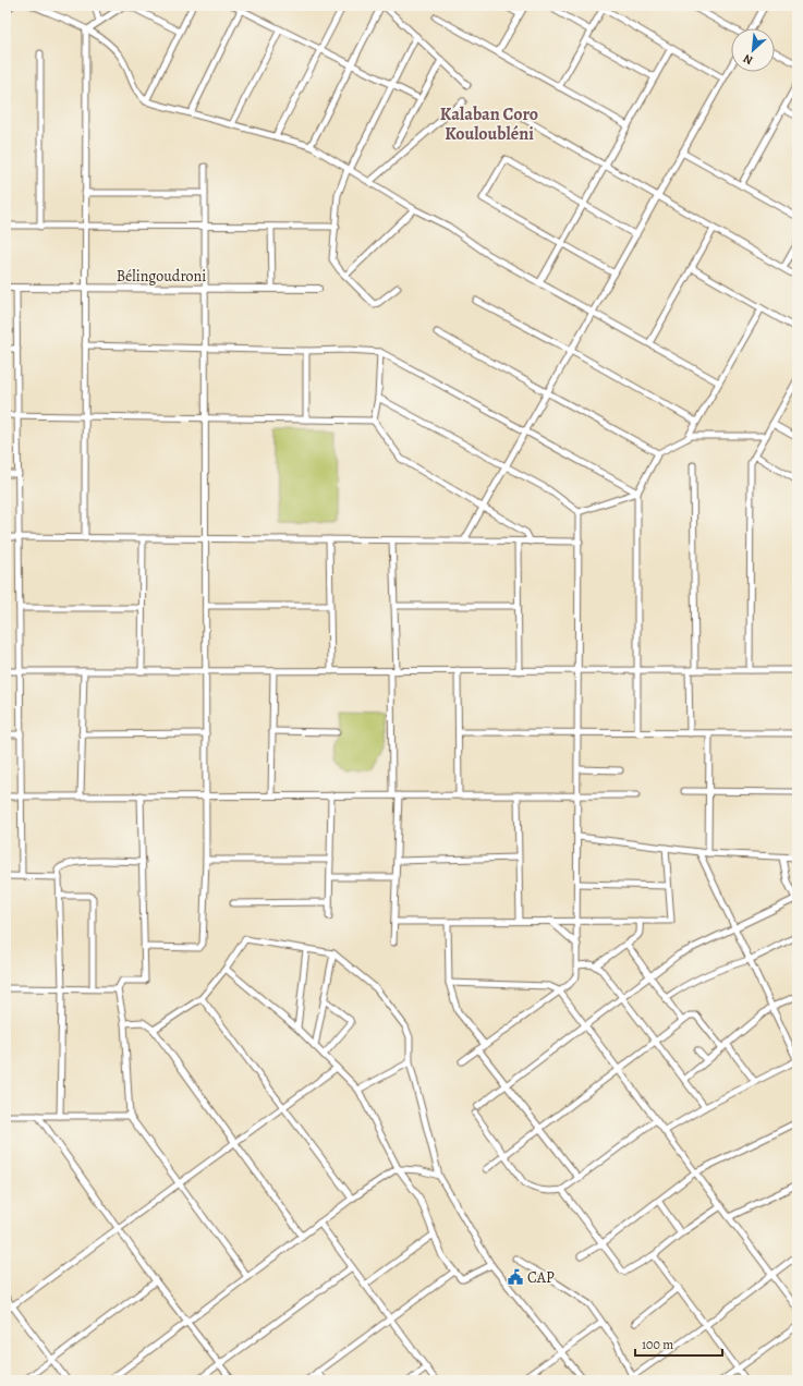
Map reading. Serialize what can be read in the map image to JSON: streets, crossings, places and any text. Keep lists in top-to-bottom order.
{
  "streets": {
    "street": ["Bélingoudroni"]
  },
  "districts": ["Kalaban Coro Kouloubléni"],
  "places": {
    "public building": ["CAP"]
  },
  "scale_bar": "100 m",
  "north": "bottom left"
}
